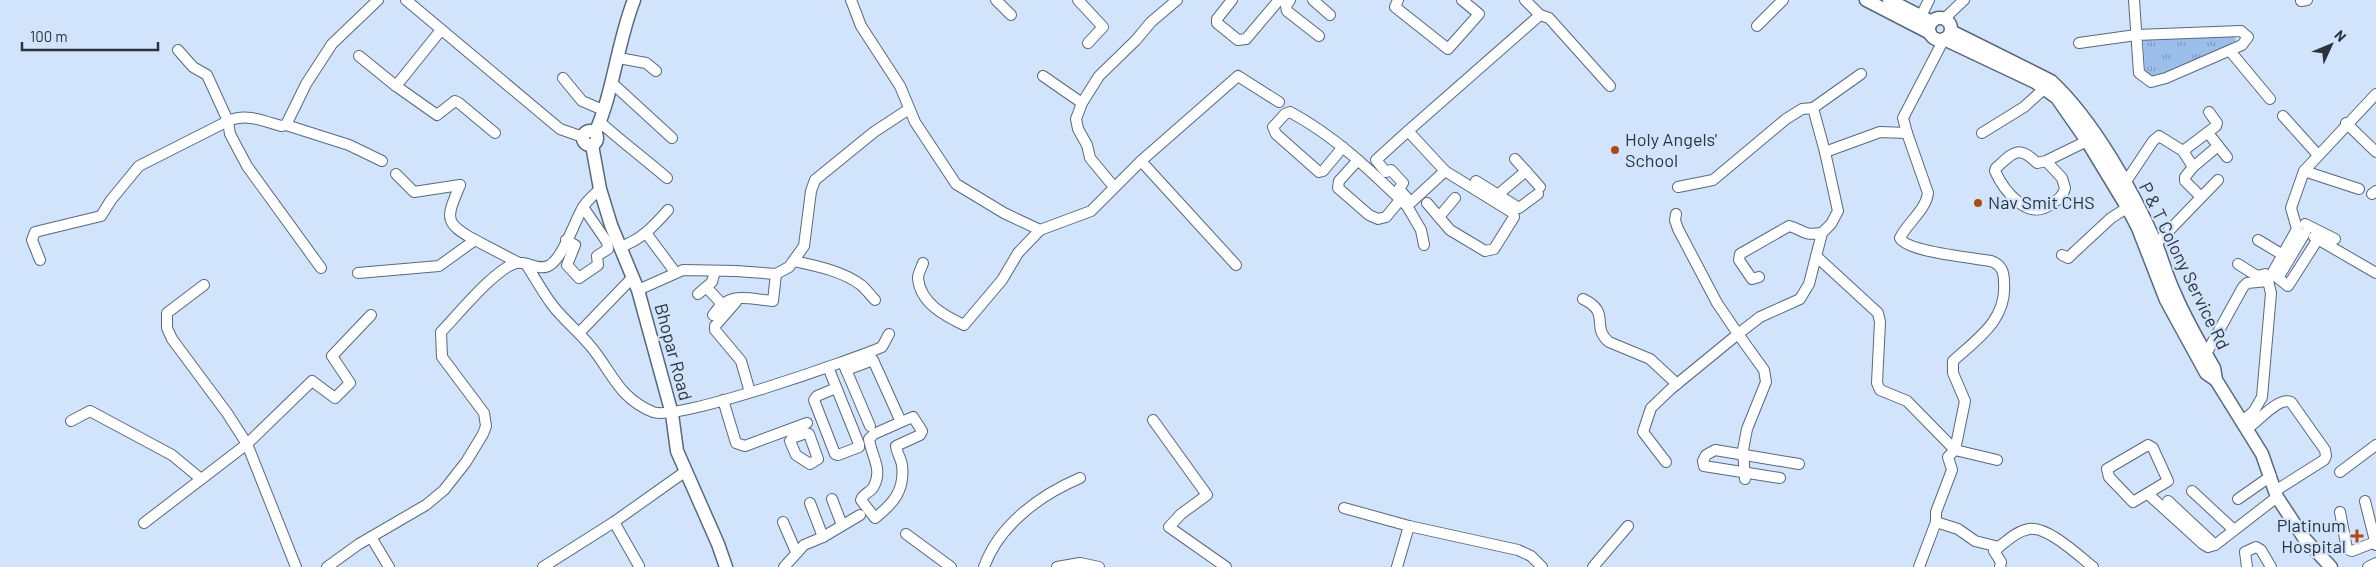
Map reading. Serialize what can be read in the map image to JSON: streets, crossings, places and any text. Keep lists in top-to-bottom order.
{
  "streets": {
    "street": ["P & T Colony Service Rd", "Bhopar Road"]
  },
  "places": {
    "other": ["Holy Angels' School", "Nav Smit CHS"],
    "health": ["Platinum Hospital"]
  },
  "scale_bar": "100 m",
  "north": "top right"
}
